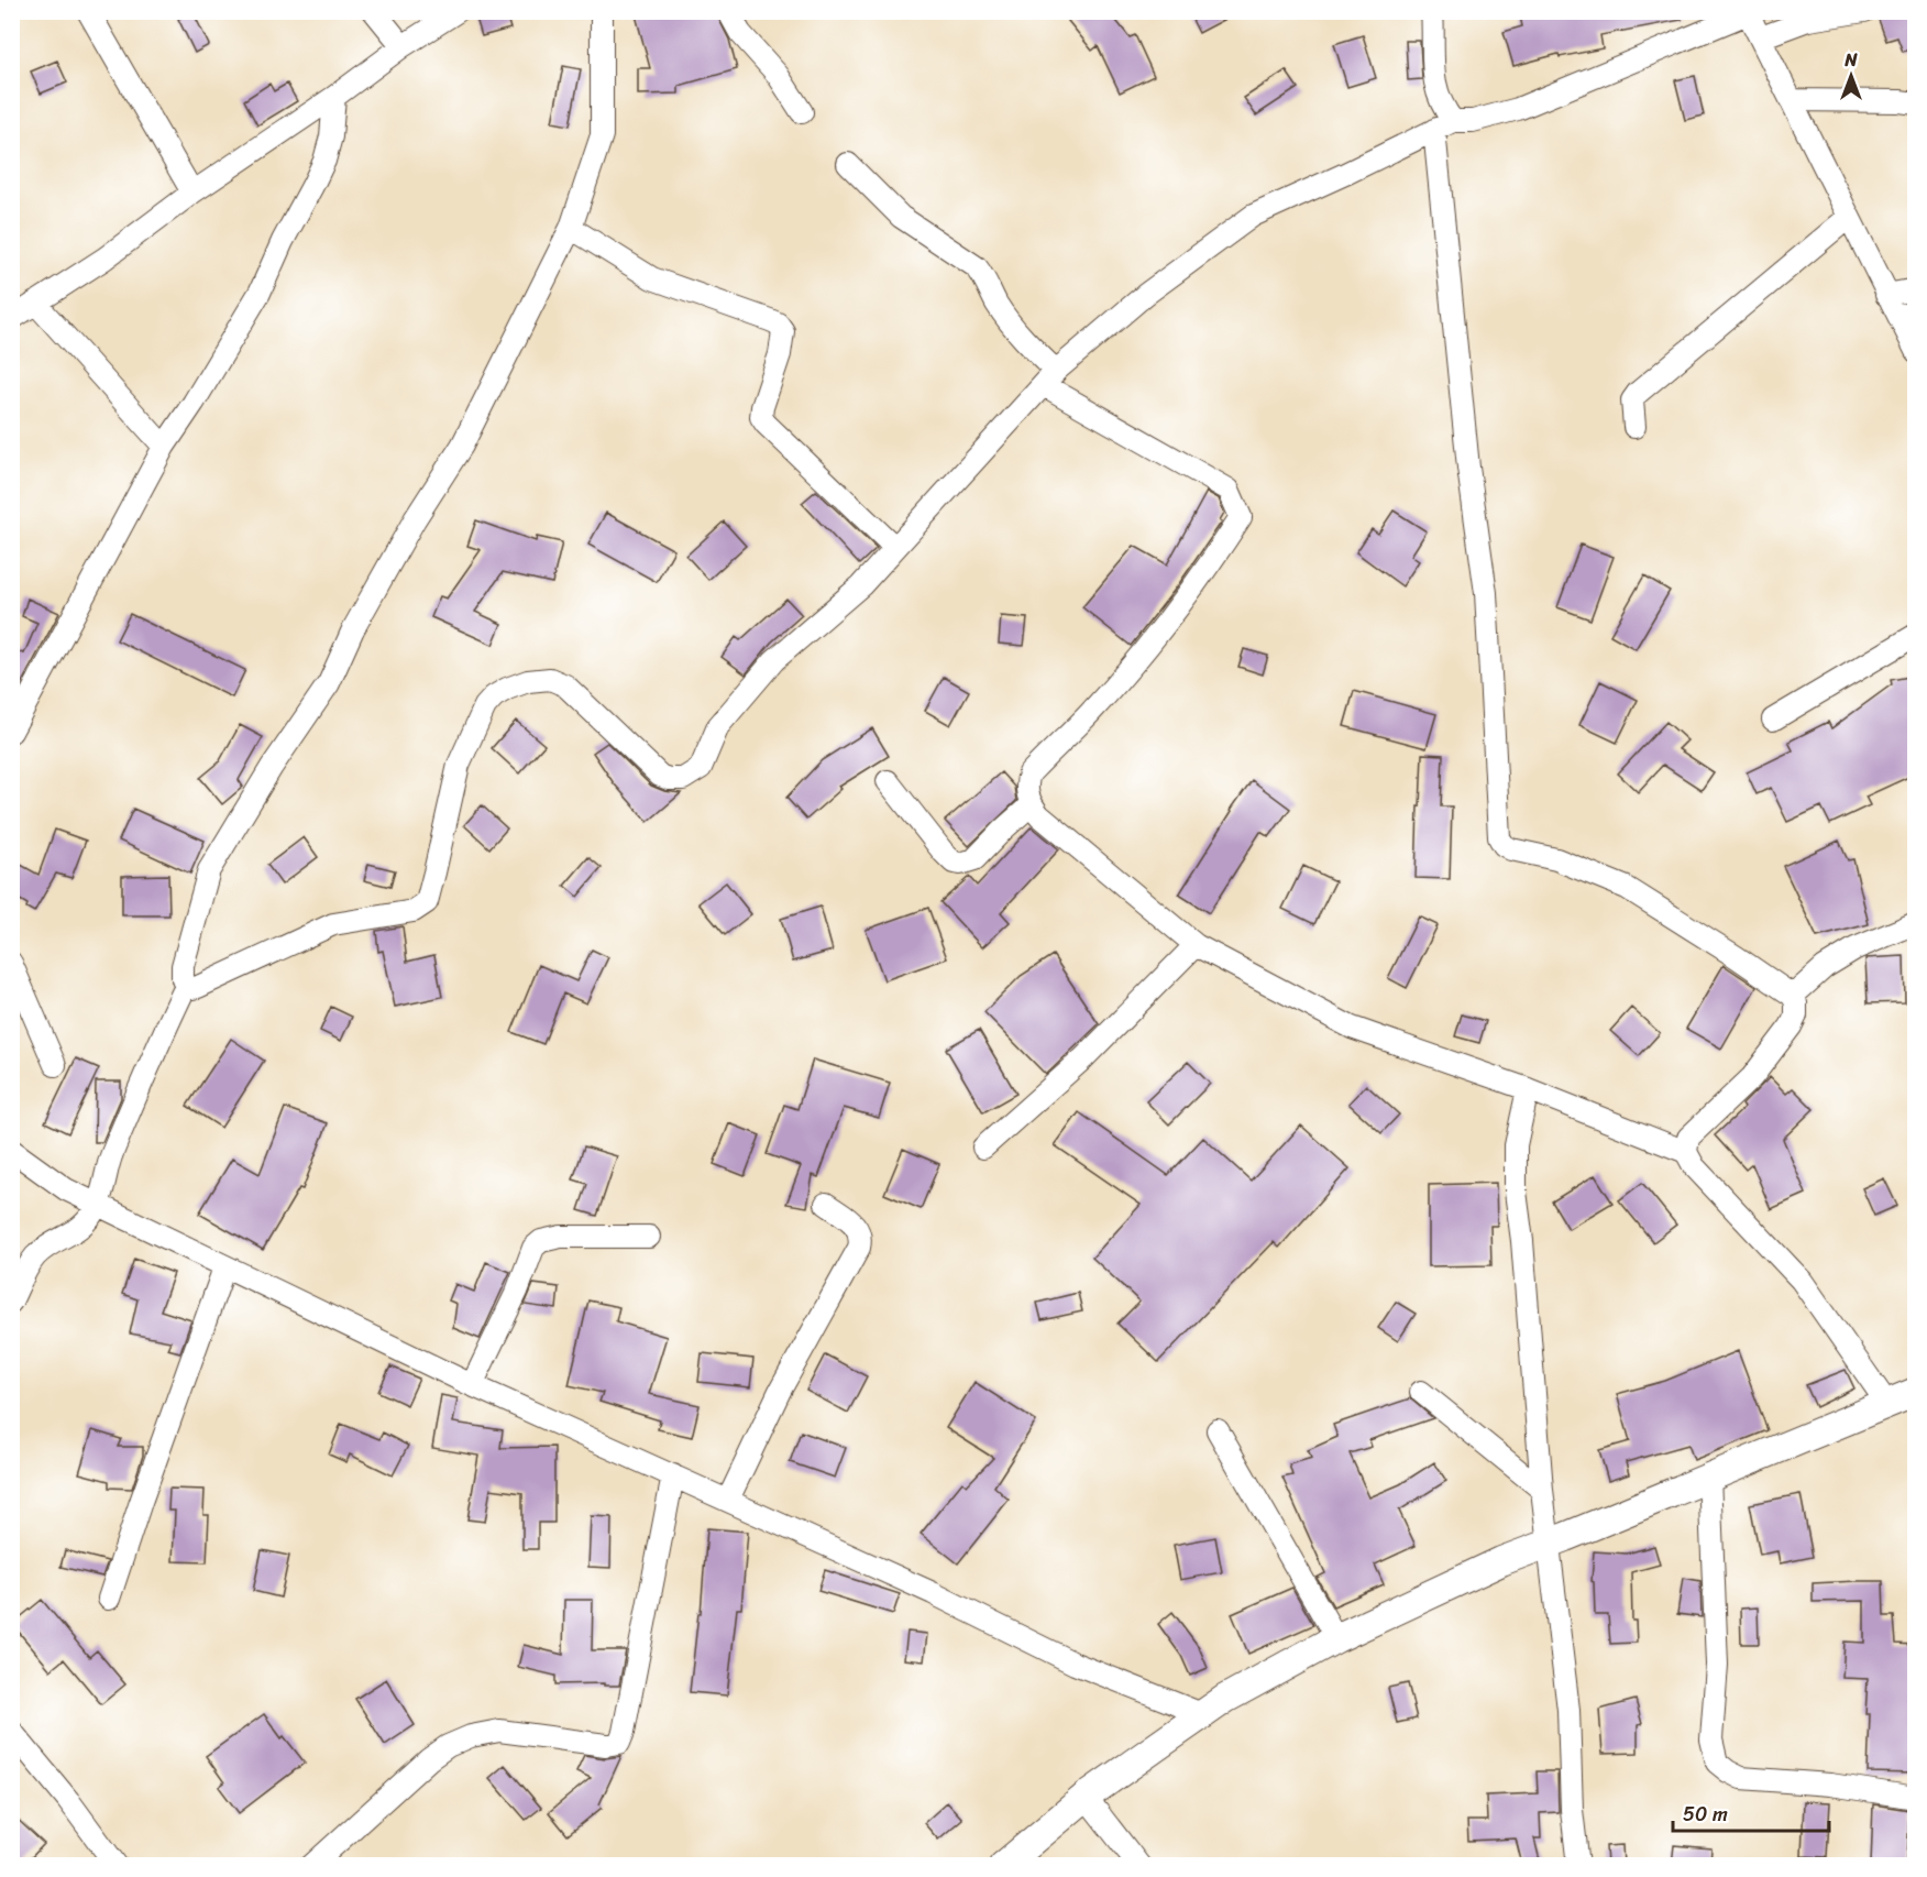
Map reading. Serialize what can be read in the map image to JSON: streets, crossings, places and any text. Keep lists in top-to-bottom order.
{
  "scale_bar": "50 m",
  "north": "top"
}
